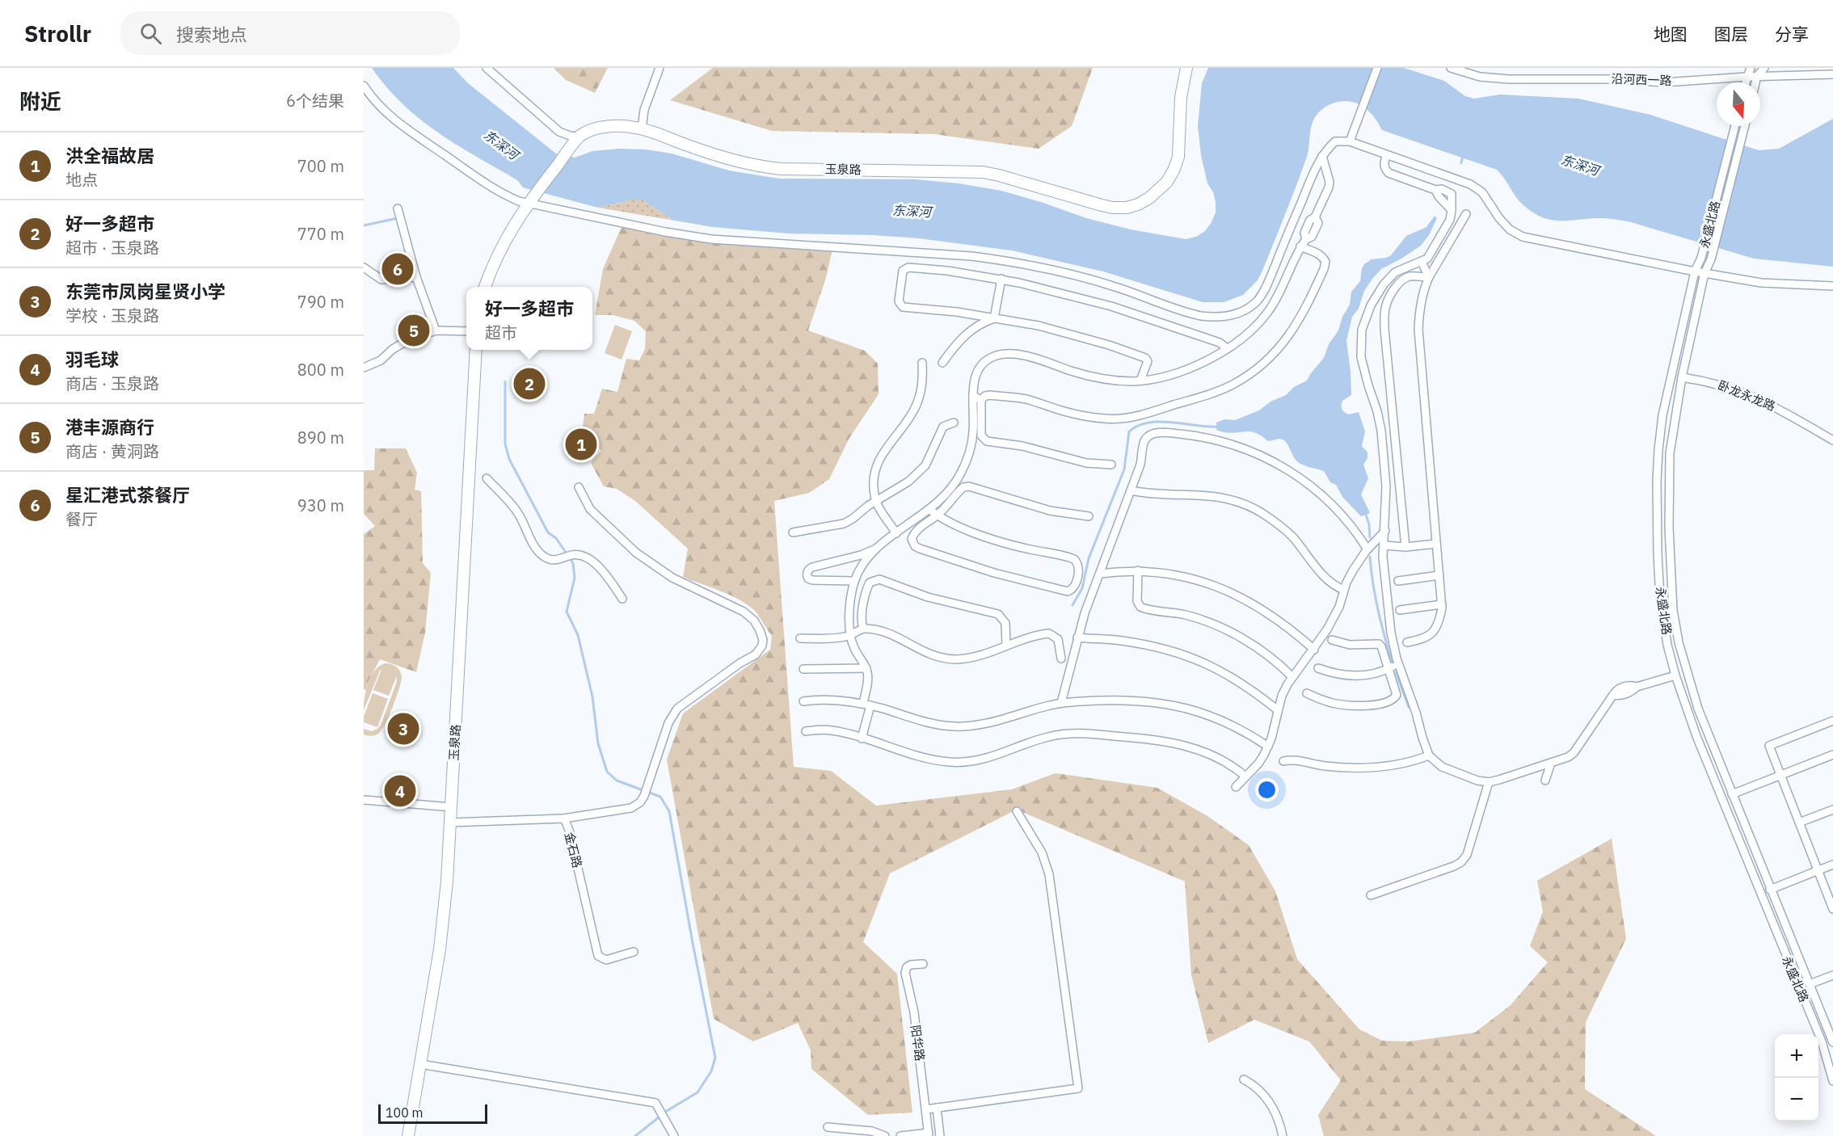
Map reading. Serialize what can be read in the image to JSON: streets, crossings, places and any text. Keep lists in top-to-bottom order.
{
  "streets": {
    "street": [
      "沿河西一路",
      "玉泉路",
      "永盛北路",
      "卧龙永龙路",
      "金石路",
      "阳华路"
    ]
  },
  "crossings": [
    ["玉泉路", "金石路"],
    ["永盛北路", "卧龙永龙路"]
  ],
  "water": ["东深河"],
  "scale_bar": "100 m",
  "north": "bottom",
  "page": {
    "header": "Strollr",
    "search": "搜索地点",
    "nav": ["地图", "图层", "分享"],
    "heading": ["附近", "6个结果"],
    "list": [
      {
        "mark": "1",
        "name": "洪全福故居",
        "note": "地点",
        "value": "700 m"
      },
      {
        "mark": "2",
        "name": "好一多超市",
        "note": "超市 · 玉泉路",
        "value": "770 m"
      },
      {
        "mark": "3",
        "name": "东莞市凤岗星贤小学",
        "note": "学校 · 玉泉路",
        "value": "790 m"
      },
      {
        "mark": "4",
        "name": "羽毛球",
        "note": "商店 · 玉泉路",
        "value": "800 m"
      },
      {
        "mark": "5",
        "name": "港丰源商行",
        "note": "商店 · 黄洞路",
        "value": "890 m"
      },
      {
        "mark": "6",
        "name": "星汇港式茶餐厅",
        "note": "餐厅",
        "value": "930 m"
      }
    ],
    "pins": [
      "6",
      "5",
      "2",
      "1",
      "3",
      "4"
    ],
    "popup": ["好一多超市", "超市"],
    "map_buttons": ["+", "−"],
    "scale": "100 m"
  }
}
